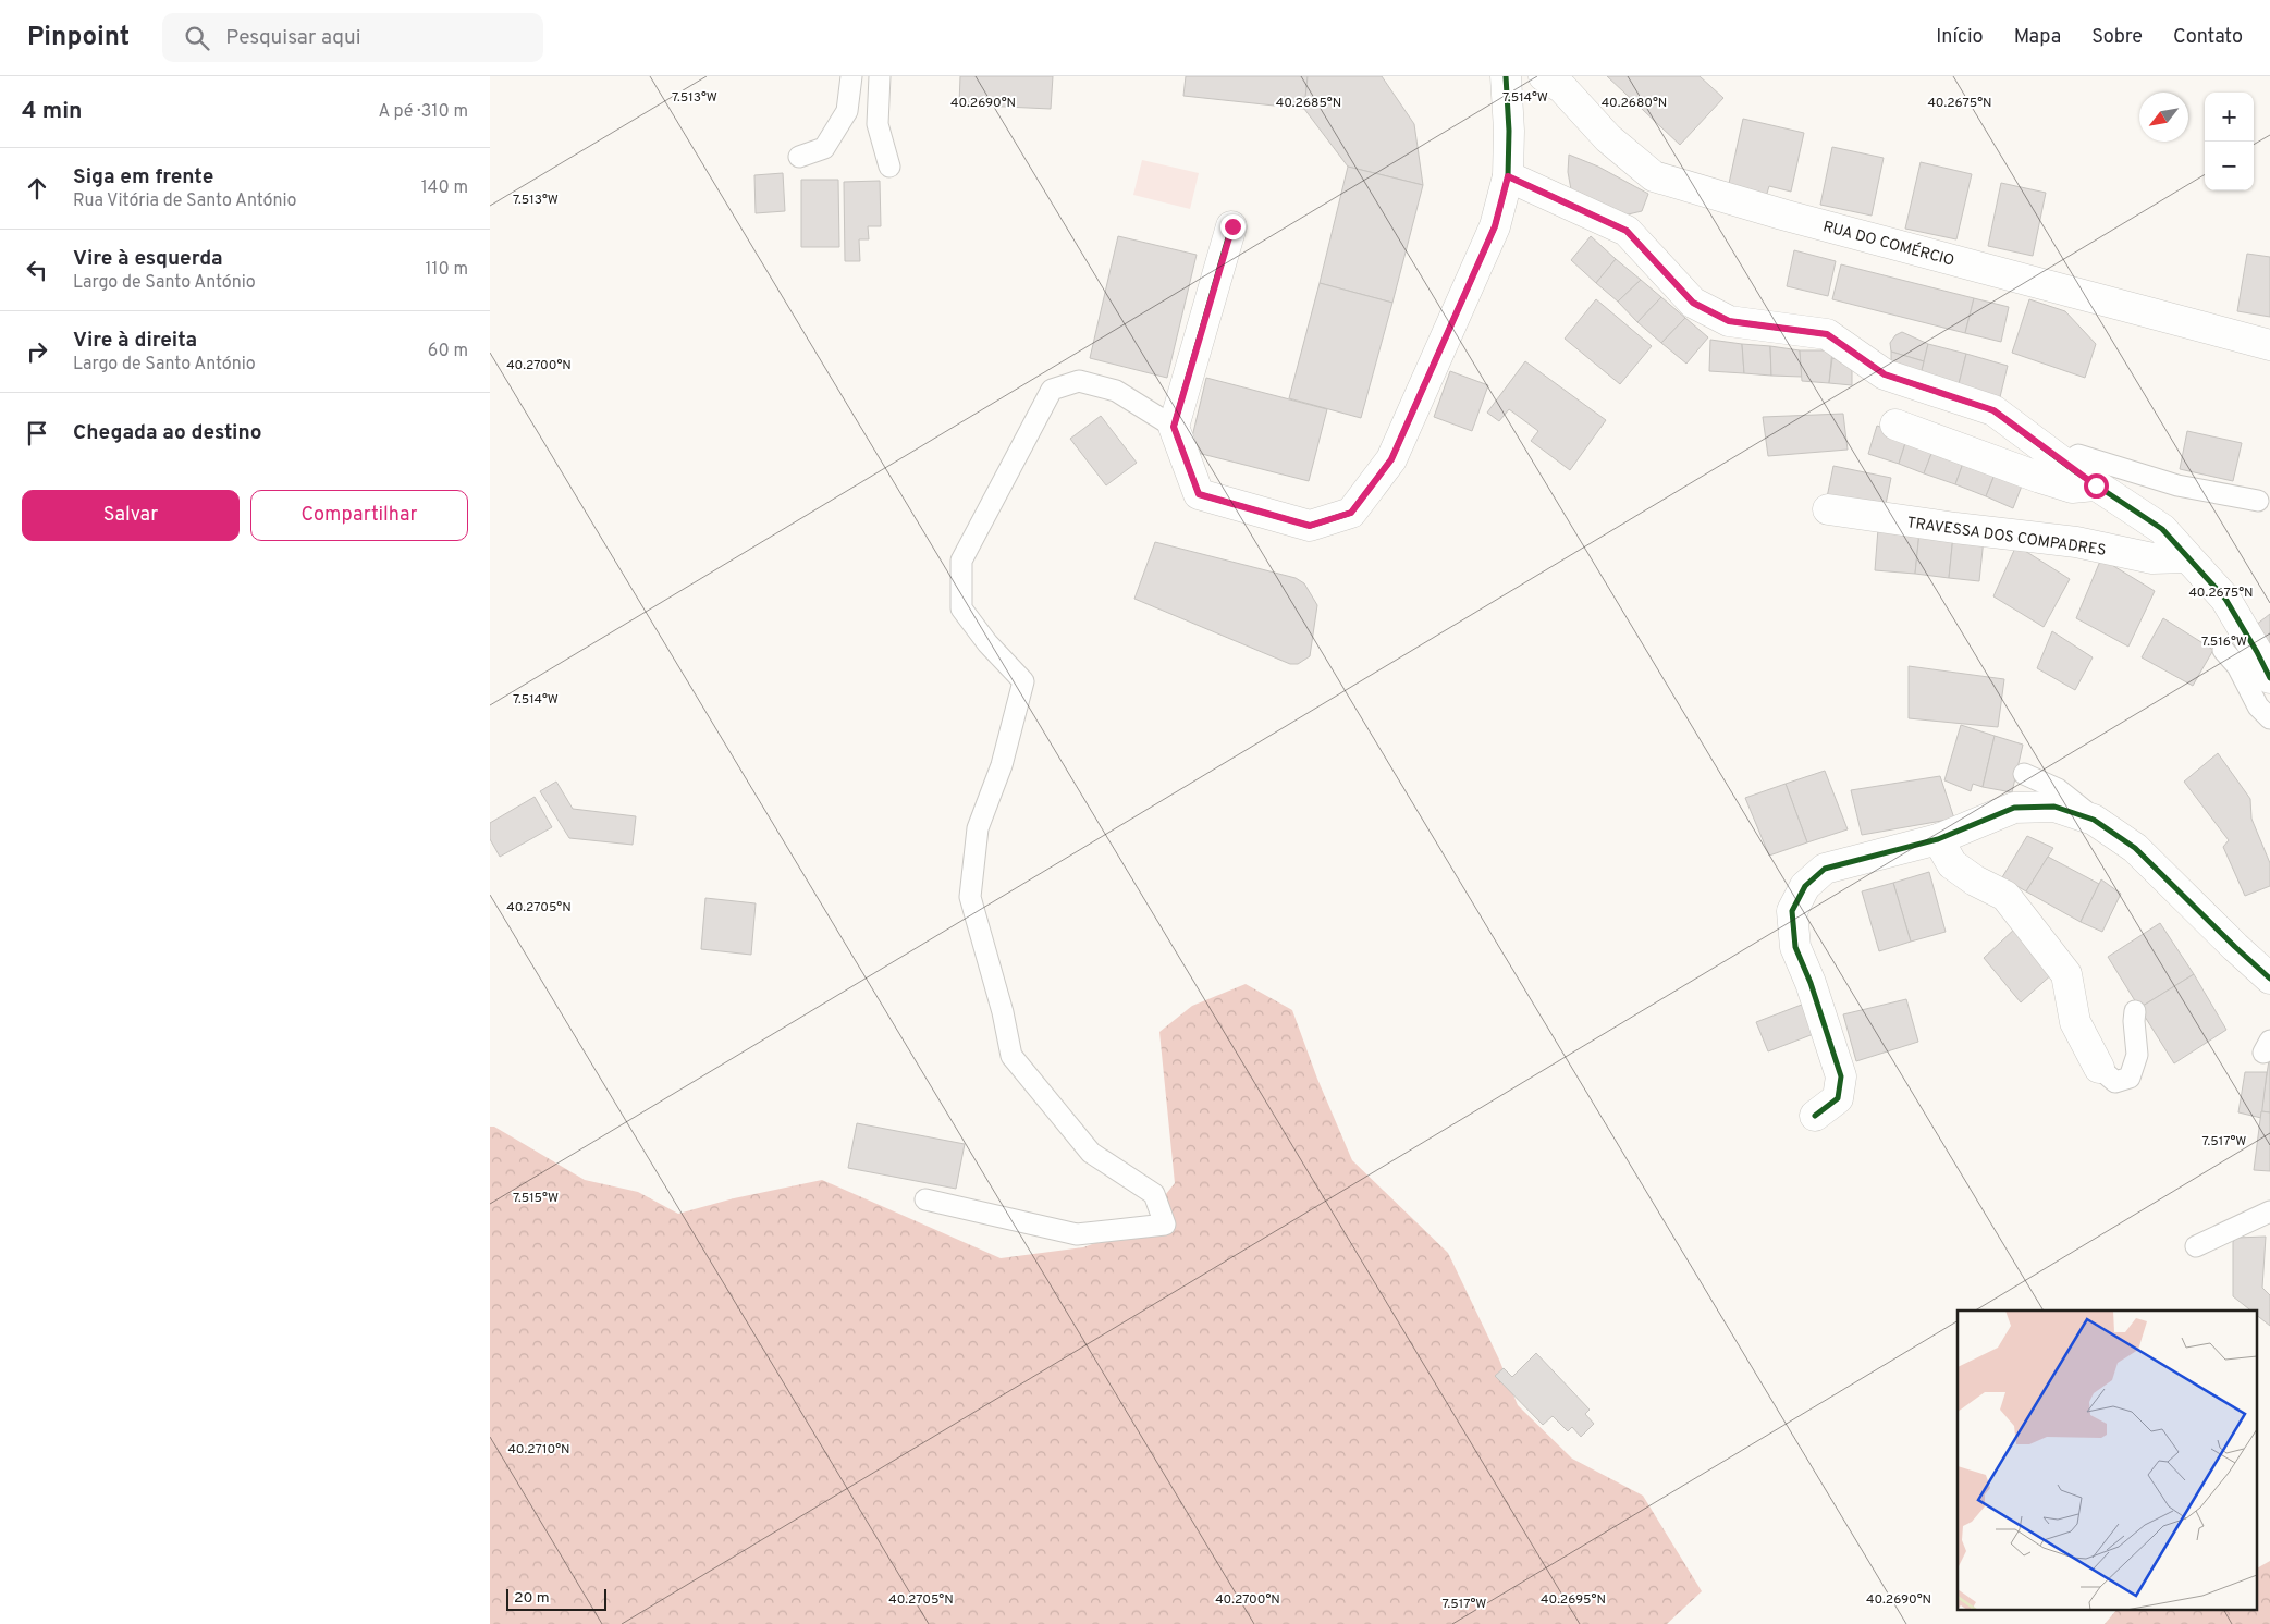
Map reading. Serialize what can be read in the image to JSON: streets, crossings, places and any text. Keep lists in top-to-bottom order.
{
  "streets": {
    "street": ["RUA DO COMÉRCIO", "TRAVESSA DOS COMPADRES"]
  },
  "scale_bar": "20 m",
  "north": "bottom left",
  "page": {
    "header": "Pinpoint",
    "search": "Pesquisar aqui",
    "nav": [
      "Início",
      "Mapa",
      "Sobre",
      "Contato"
    ],
    "heading": ["4 min", "A pé · 310 m"],
    "map_buttons": ["+", "−"],
    "list": [
      ["Siga em frente", "Rua Vitória de Santo António", "140 m"],
      ["Vire à esquerda", "Largo de Santo António", "110 m"],
      ["Vire à direita", "Largo de Santo António", "60 m"],
      "Chegada ao destino"
    ],
    "buttons": ["Salvar", "Compartilhar"],
    "scale": "20 m"
  },
  "coordinates": [
    "7.513°W",
    "7.514°W",
    "40.2690°N",
    "40.2685°N",
    "40.2680°N",
    "40.2675°N",
    "40.2700°N",
    "7.516°W",
    "40.2705°N",
    "7.517°W",
    "7.515°W",
    "40.2710°N",
    "40.2695°N"
  ]
}
